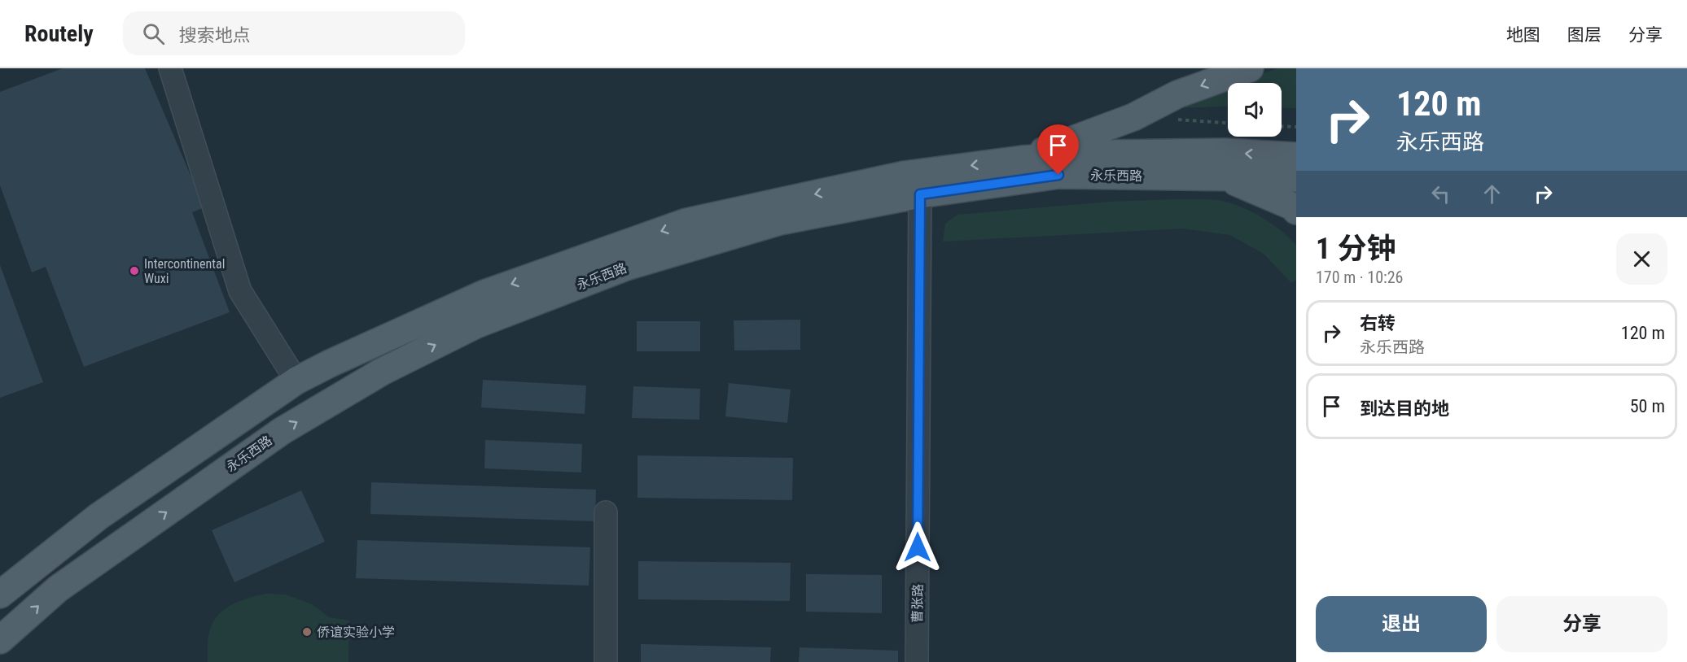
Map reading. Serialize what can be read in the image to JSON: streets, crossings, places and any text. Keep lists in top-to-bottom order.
{
  "streets": {
    "main road": ["永乐西路"],
    "street": ["曹张路"]
  },
  "crossings": [
    ["永乐西路", "曹张路"]
  ],
  "places": ["Intercontinental Wuxi", "侨谊实验小学"],
  "page": {
    "header": "Routely",
    "search": "搜索地点",
    "nav": ["地图", "图层", "分享"],
    "turn": ["120 m", "永乐西路"],
    "heading": ["1 分钟", "170 m · 10:26"],
    "list": [
      {
        "name": "右转",
        "note": "永乐西路",
        "value": "120 m"
      },
      {
        "name": "到达目的地",
        "value": "50 m"
      }
    ],
    "buttons": ["退出", "分享"]
  }
}
